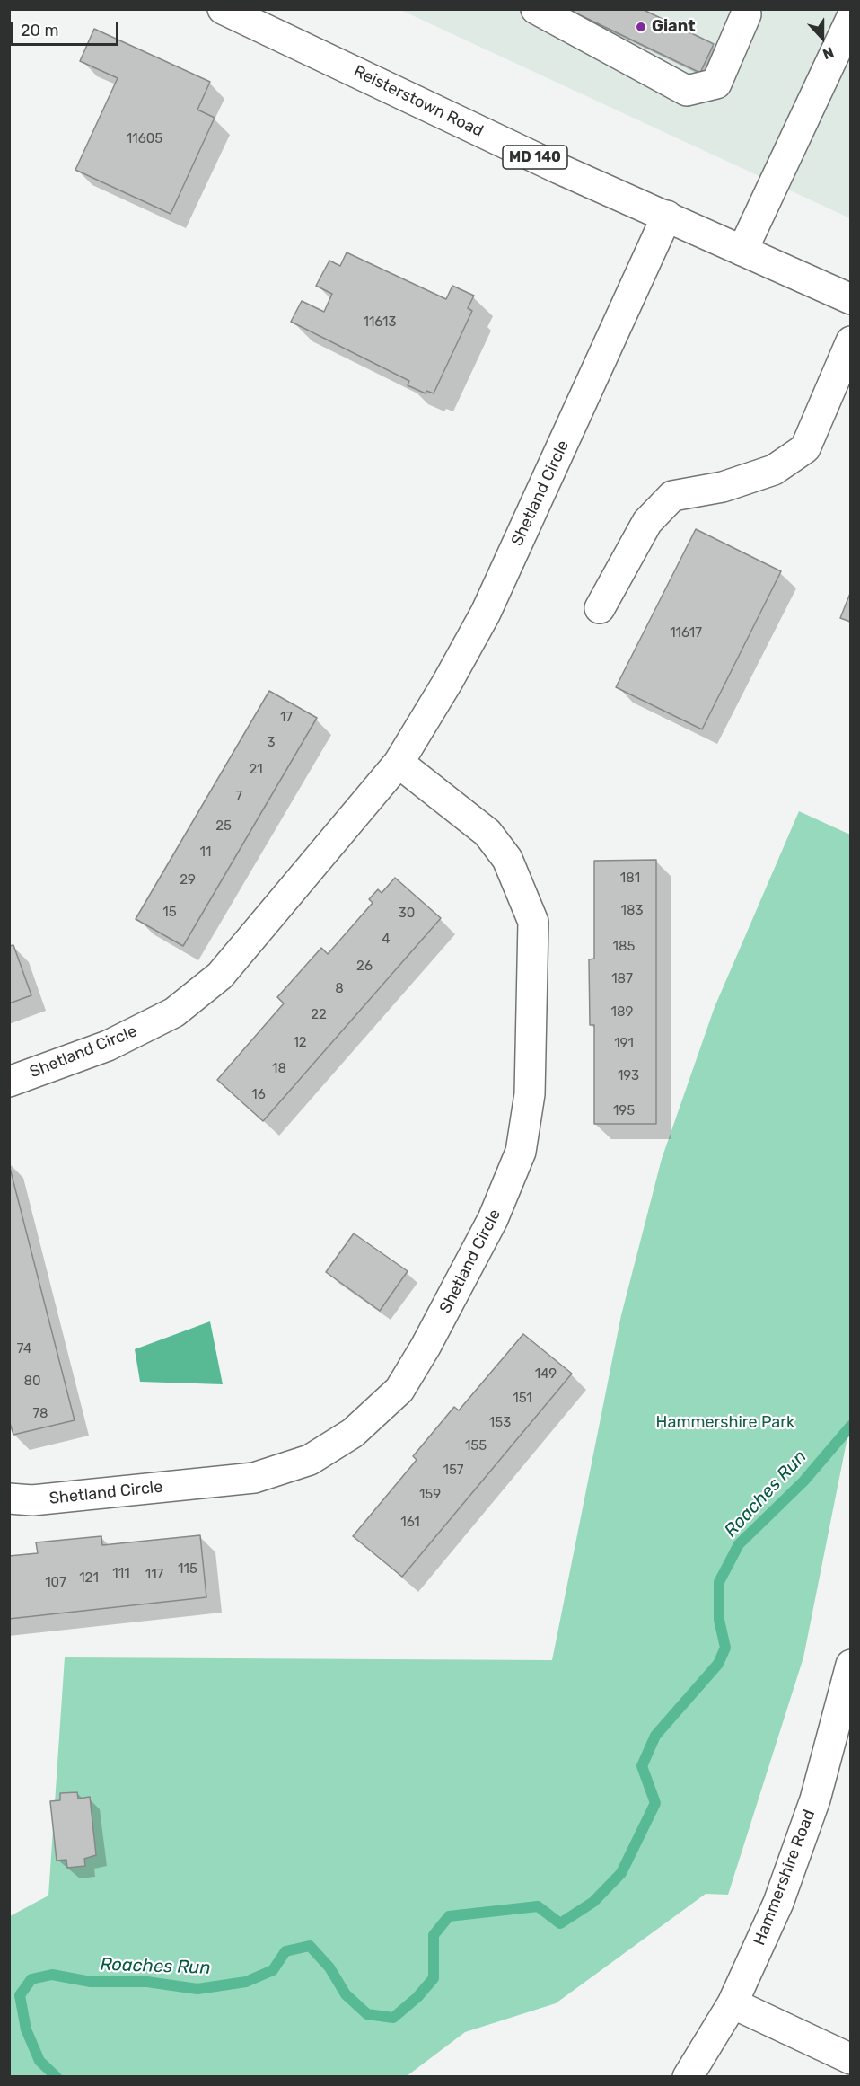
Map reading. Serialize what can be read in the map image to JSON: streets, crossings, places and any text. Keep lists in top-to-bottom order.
{
  "streets": {
    "street": [
      "Reisterstown Road",
      "MD 140",
      "Shetland Circle",
      "Hammershire Road"
    ]
  },
  "crossings": [
    ["Reisterstown Road", "Shetland Circle"]
  ],
  "water": ["Roaches Run"],
  "parks": ["Hammershire Park"],
  "places": ["Giant"],
  "house_numbers": [
    "11605",
    "11613",
    "11617",
    "17",
    "3",
    "21",
    "7",
    "25",
    "11",
    "181",
    "29",
    "183",
    "15",
    "30",
    "4",
    "185",
    "26",
    "187",
    "8",
    "189",
    "22",
    "12",
    "191",
    "18",
    "193",
    "16",
    "195",
    "74",
    "149",
    "80",
    "151",
    "78",
    "153",
    "155",
    "157",
    "159",
    "161",
    "115",
    "111",
    "117",
    "121",
    "107"
  ],
  "scale_bar": "20 m",
  "north": "bottom"
}
